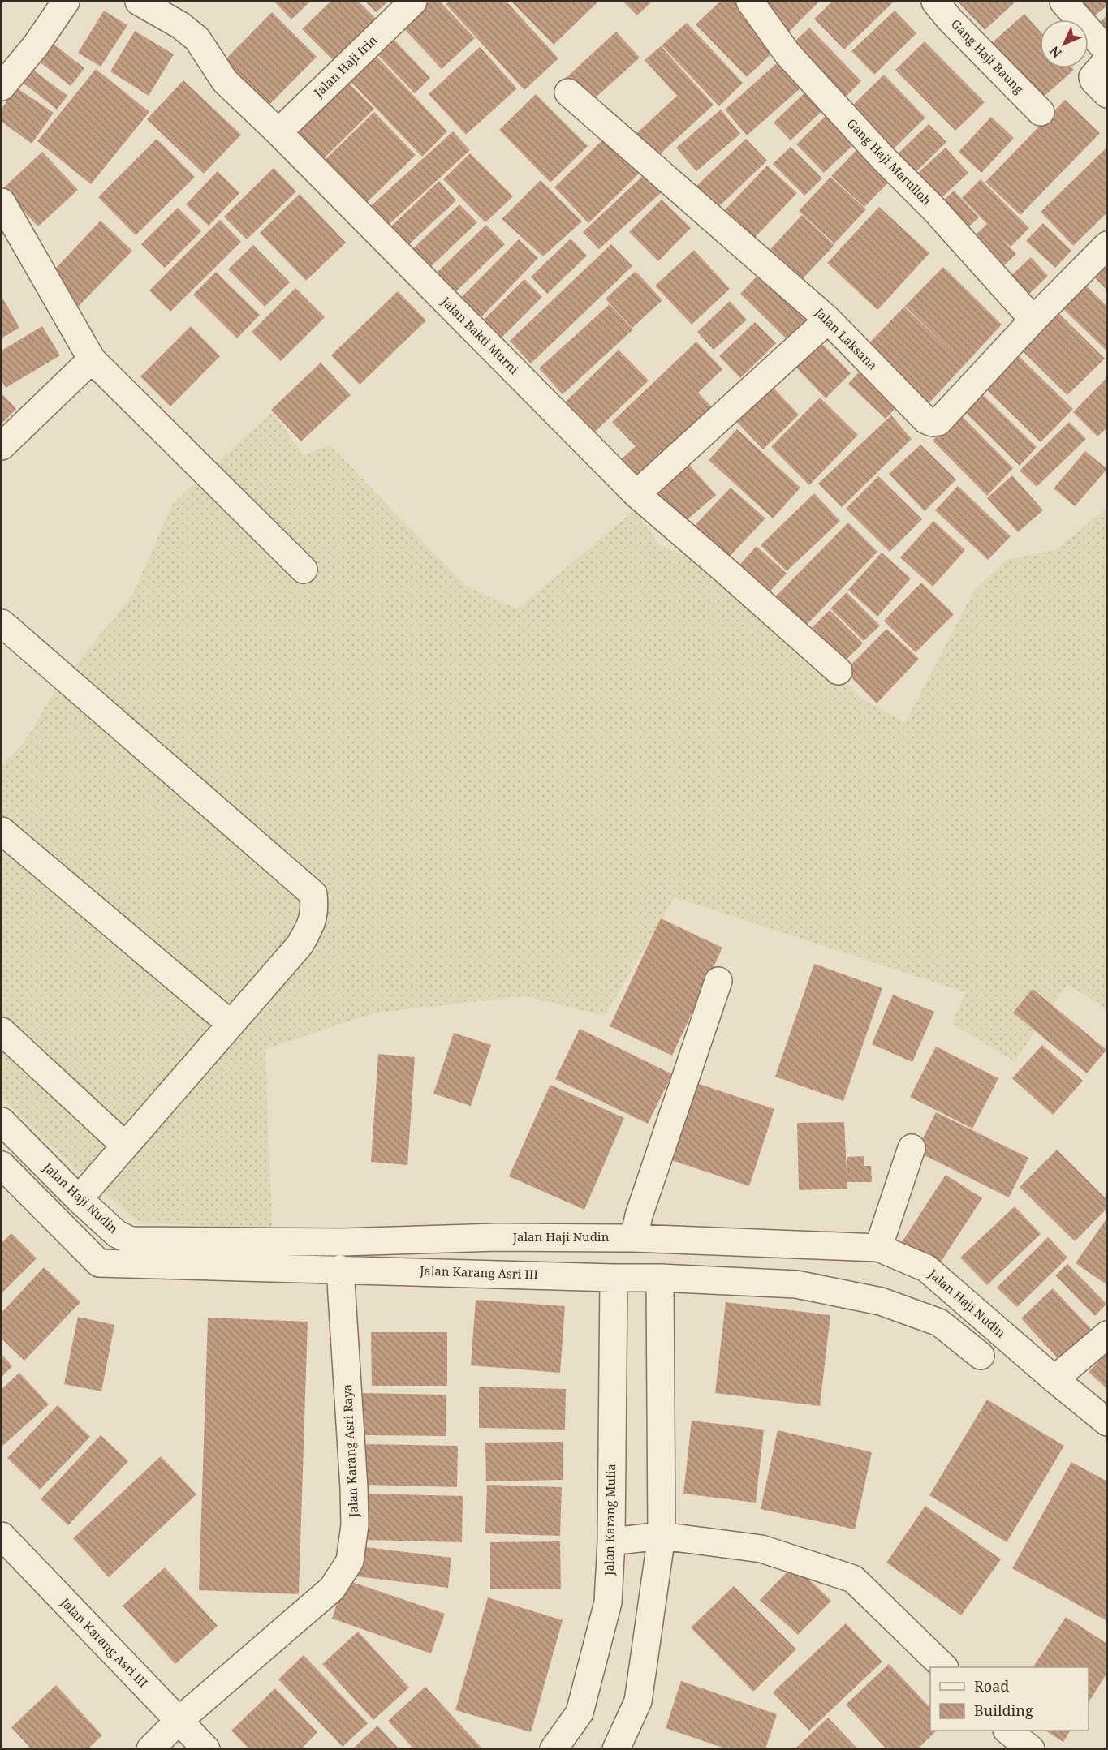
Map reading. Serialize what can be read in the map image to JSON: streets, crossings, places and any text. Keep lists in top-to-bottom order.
{
  "streets": {
    "street": [
      "Gang Haji Baung",
      "Jalan Haji Irin",
      "Gang Haji Marulloh",
      "Jalan Bakti Murni",
      "Jalan Laksana",
      "Jalan Haji Nudin",
      "Jalan Karang Asri III",
      "Jalan Karang Asri Raya",
      "Jalan Karang Mulia"
    ]
  },
  "crossings": [
    ["Jalan Haji Irin", "Jalan Bakti Murni"],
    ["Gang Haji Marulloh", "Jalan Laksana"],
    ["Jalan Karang Asri III", "Jalan Karang Asri Raya"],
    ["Jalan Karang Asri III", "Jalan Karang Mulia"]
  ],
  "legend": ["Road", "Building"],
  "north": "bottom left"
}
